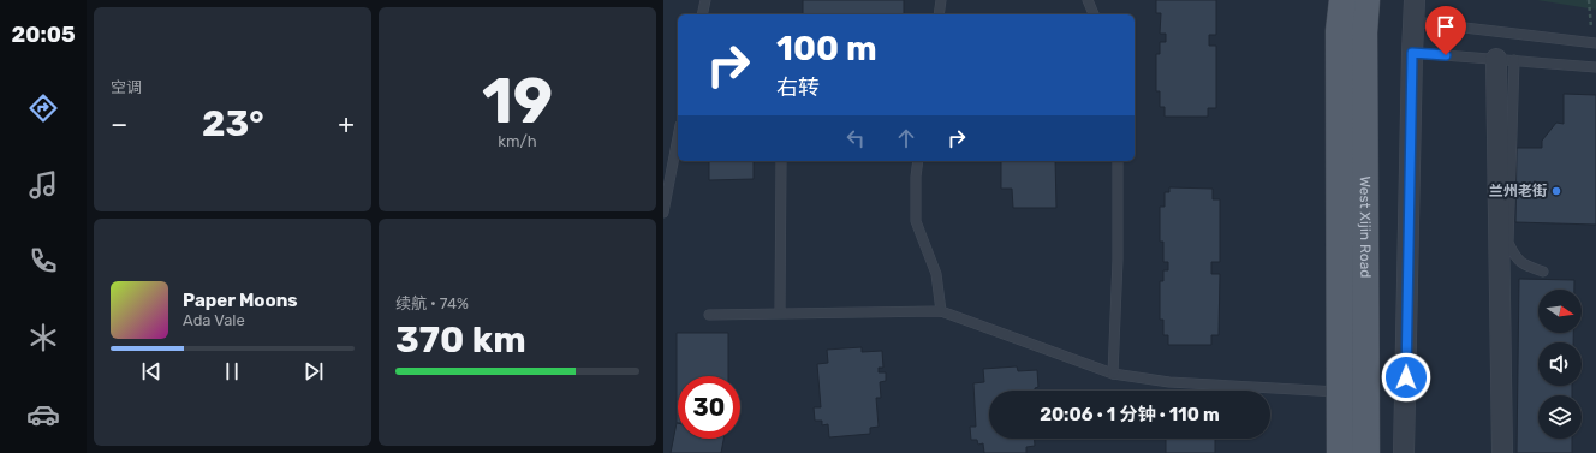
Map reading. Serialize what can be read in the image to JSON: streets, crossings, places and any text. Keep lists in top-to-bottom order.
{
  "streets": {
    "main road": ["West Xijin Road"]
  },
  "places": ["兰州老街"],
  "north": "right",
  "page": {
    "tabs": "20:05",
    "tile": [
      "空调",
      ["19", "km/h"],
      ["续航 · 74%", "370 km"]
    ],
    "turn": ["100 m", "右转"],
    "heat": ["−", "23°", "+"],
    "song": ["Paper Moons", "Ada Vale"],
    "limit": "30",
    "trip": "20:06 · 1 分钟 · 110 m"
  }
}
